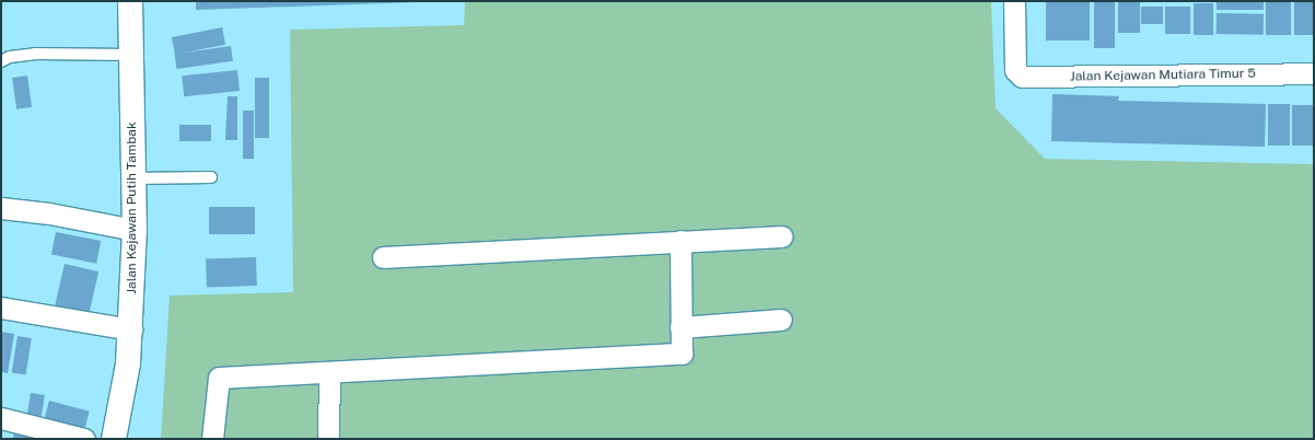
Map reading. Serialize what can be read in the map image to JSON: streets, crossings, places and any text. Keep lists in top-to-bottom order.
{
  "streets": {
    "street": ["Jalan Kejawan Mutiara Timur 5", "Jalan Kejawan Putih Tambak"]
  }
}
